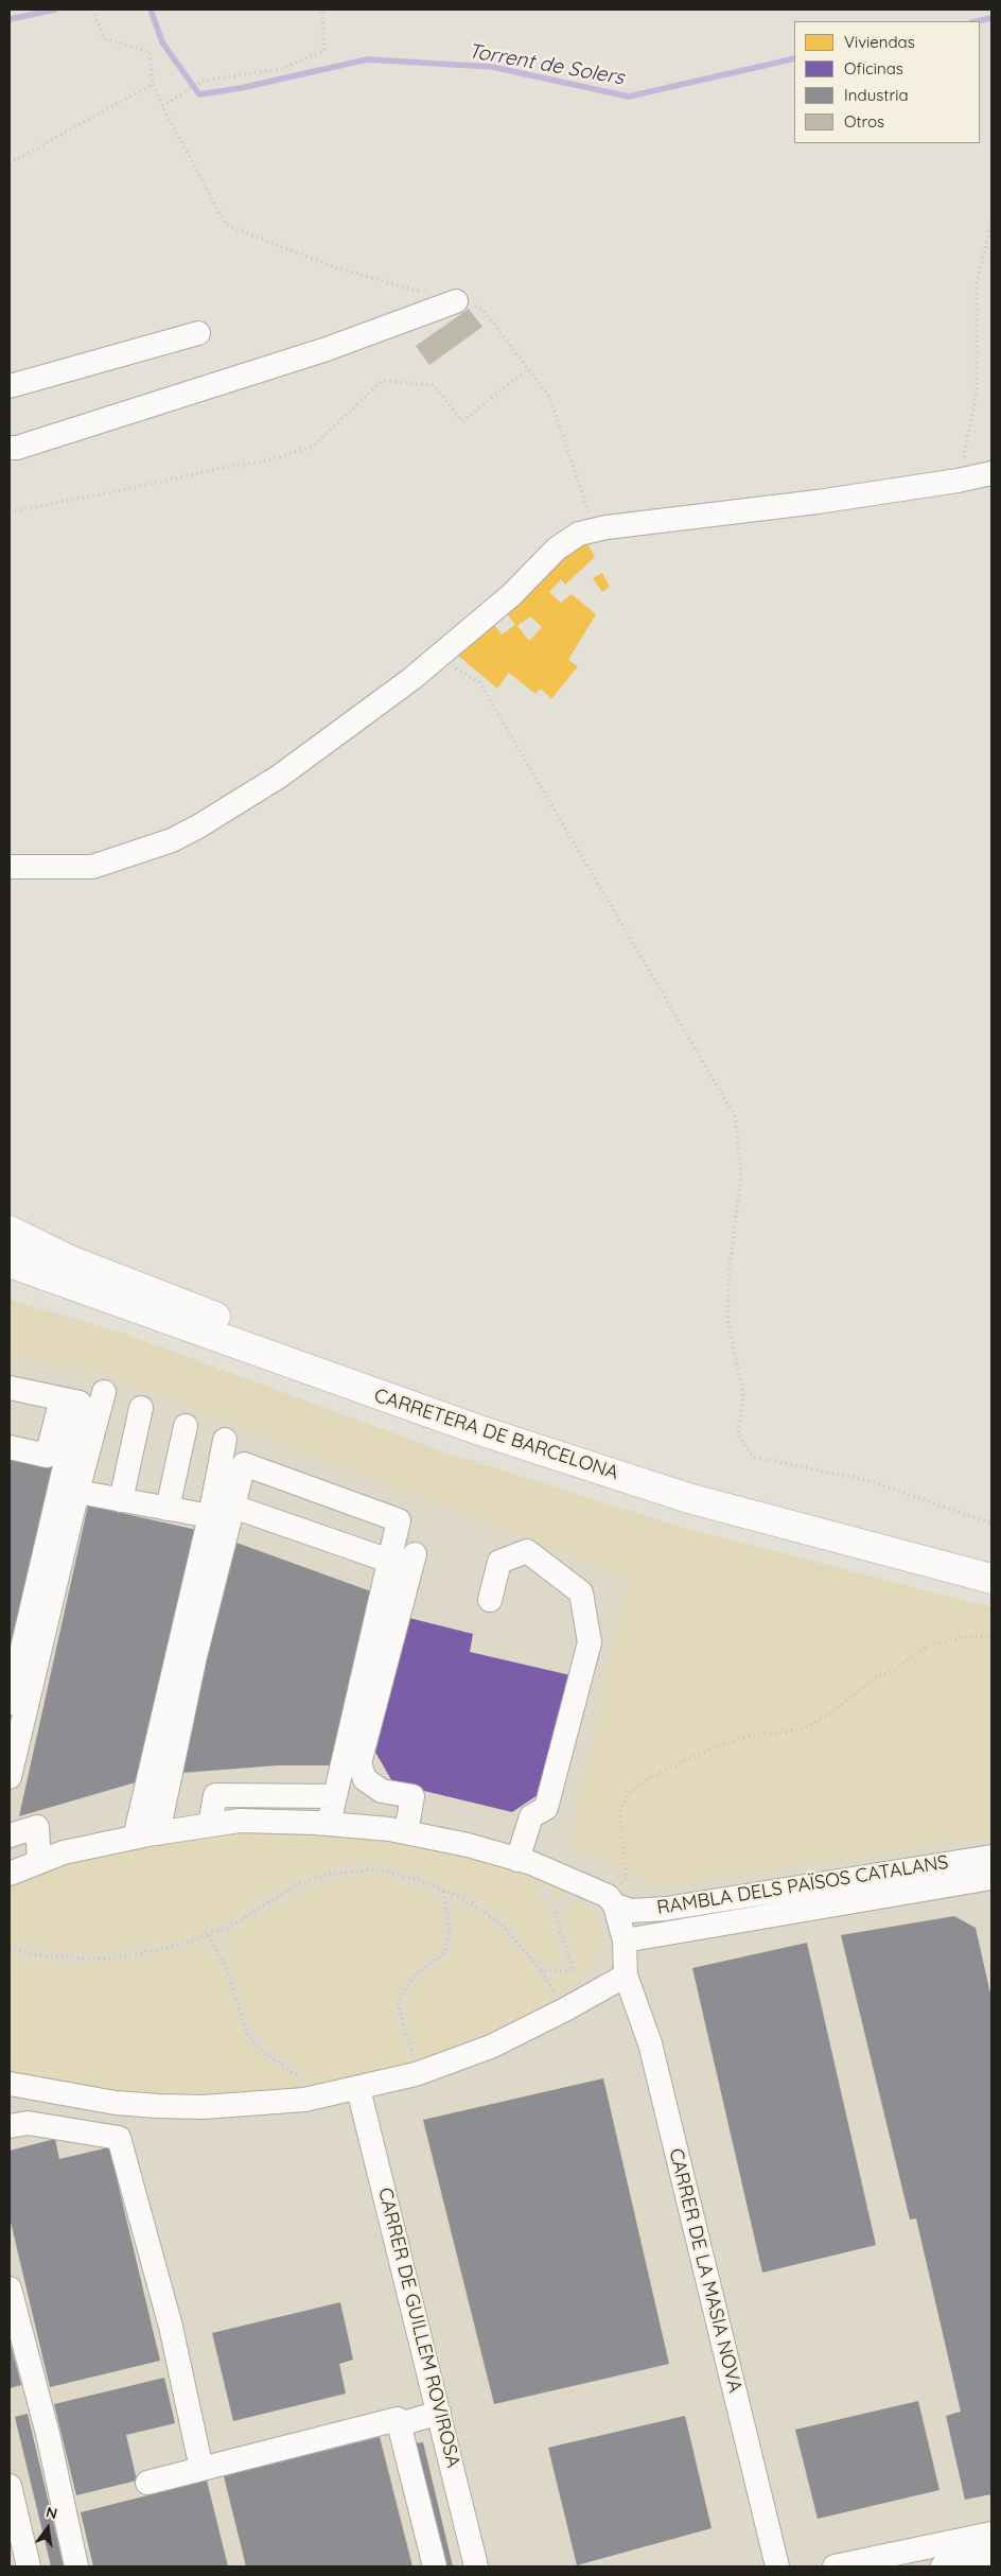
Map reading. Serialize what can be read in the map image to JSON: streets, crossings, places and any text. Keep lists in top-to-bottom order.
{
  "streets": {
    "highway": ["CARRETERA DE BARCELONA"],
    "street": ["RAMBLA DELS PAÏSOS CATALANS", "CARRER DE LA MASIA NOVA", "CARRER DE GUILLEM ROVIROSA"]
  },
  "water": ["Torrent de Solers"],
  "legend": [
    "Viviendas",
    "Oficinas",
    "Industria",
    "Otros"
  ],
  "north": "top"
}
